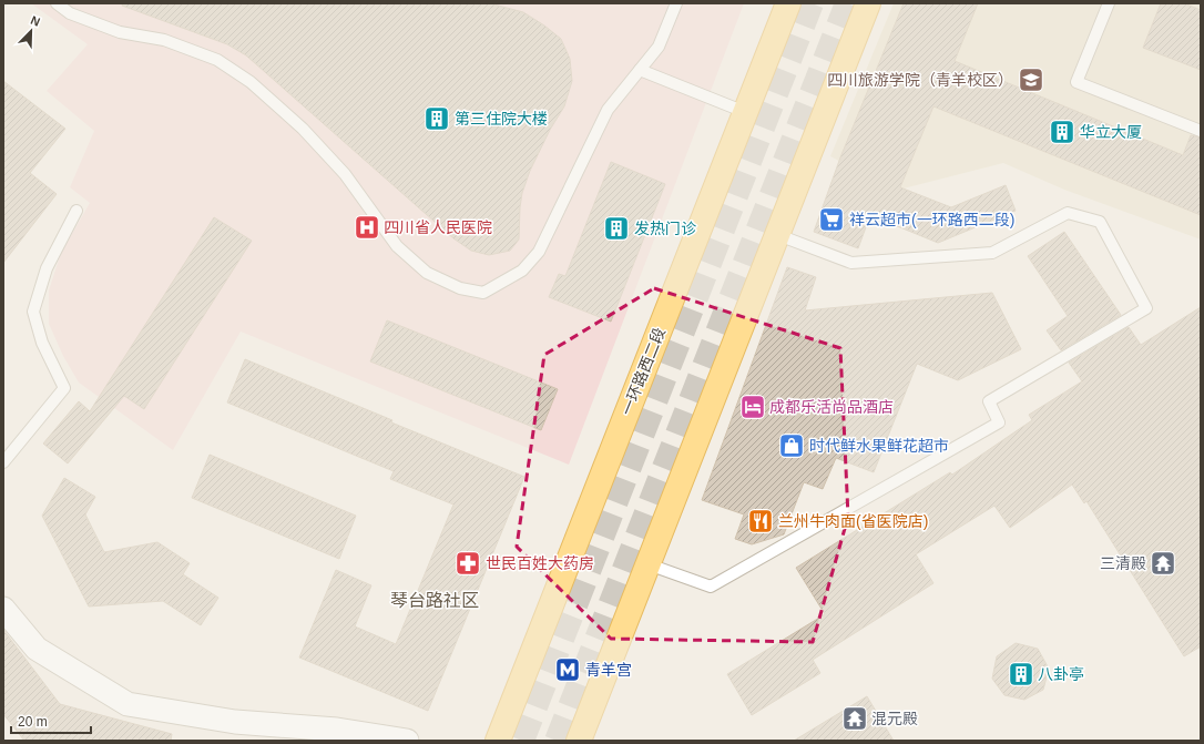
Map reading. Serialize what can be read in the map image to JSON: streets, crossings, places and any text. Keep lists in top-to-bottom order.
{
  "streets": {
    "main road": ["一环路西二段"]
  },
  "districts": ["琴台路社区"],
  "places": {
    "school or university": ["四川旅游学院（青羊校区）"],
    "building": [
      "第三住院大楼",
      "华立大厦",
      "发热门诊",
      "八卦亭"
    ],
    "supermarket": ["祥云超市(一环路西二段)"],
    "hospital": ["四川省人民医院"],
    "hotel": ["成都乐活尚品酒店"],
    "shop": ["时代鲜水果鲜花超市"],
    "restaurant": ["兰州牛肉面(省医院店)"],
    "pharmacy": ["世民百姓大药房"],
    "temple": ["三清殿", "混元殿"],
    "metro station": ["青羊宫"]
  },
  "scale_bar": "20 m",
  "north": "top right"
}
